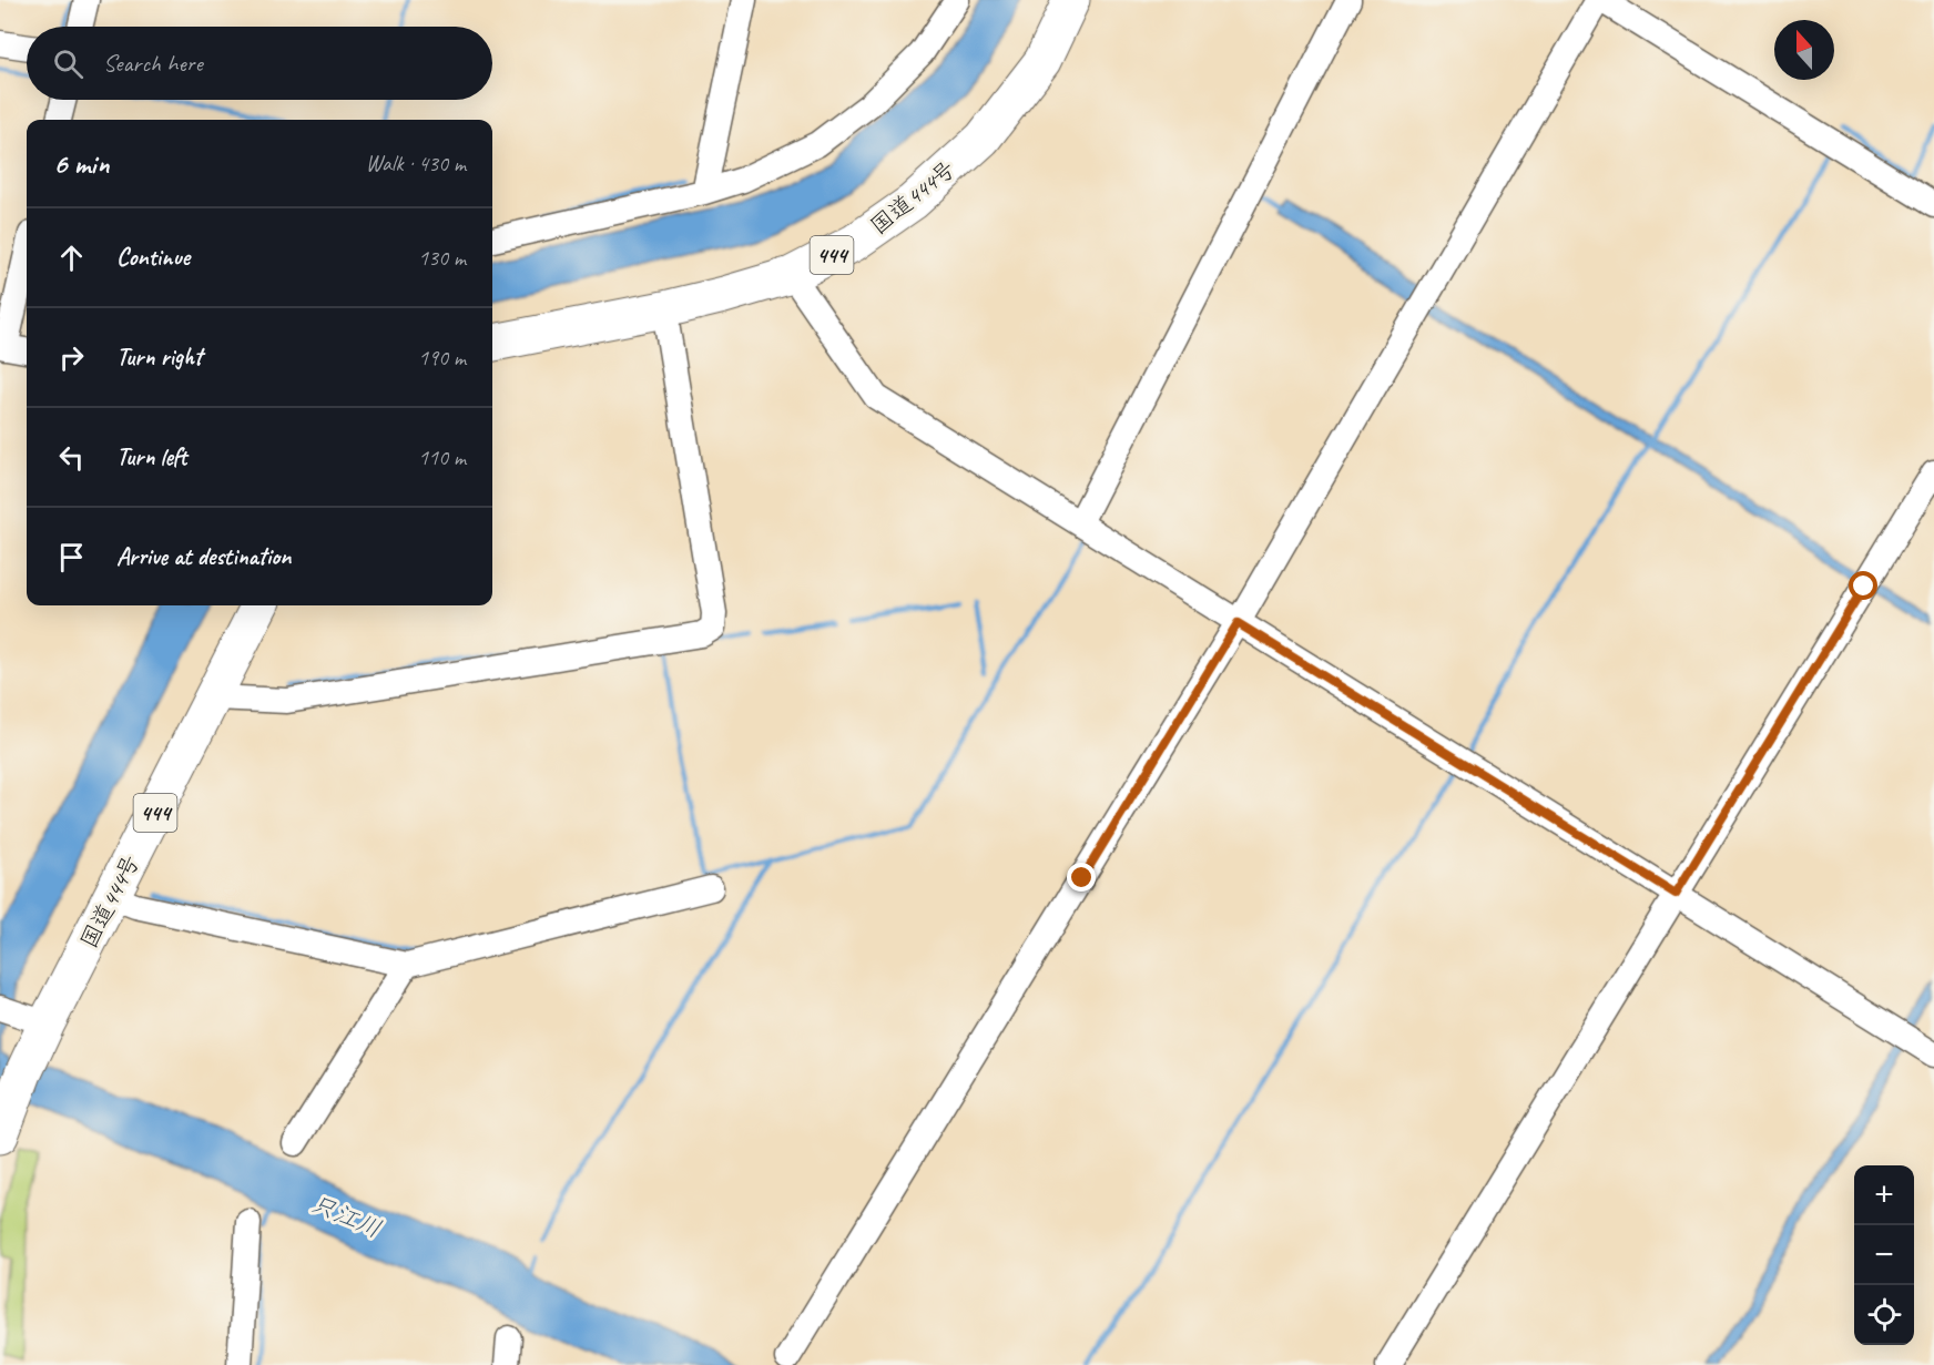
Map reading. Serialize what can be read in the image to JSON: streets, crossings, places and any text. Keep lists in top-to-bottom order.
{
  "streets": {
    "highway": ["国道444号", "444"]
  },
  "water": ["只江川"],
  "north": "top",
  "page": {
    "search": "Search here",
    "heading": ["6 min", "Walk · 430 m"],
    "list": [
      ["Continue", "130 m"],
      ["Turn right", "190 m"],
      ["Turn left", "110 m"],
      "Arrive at destination"
    ],
    "map_buttons": ["+", "−"]
  }
}
